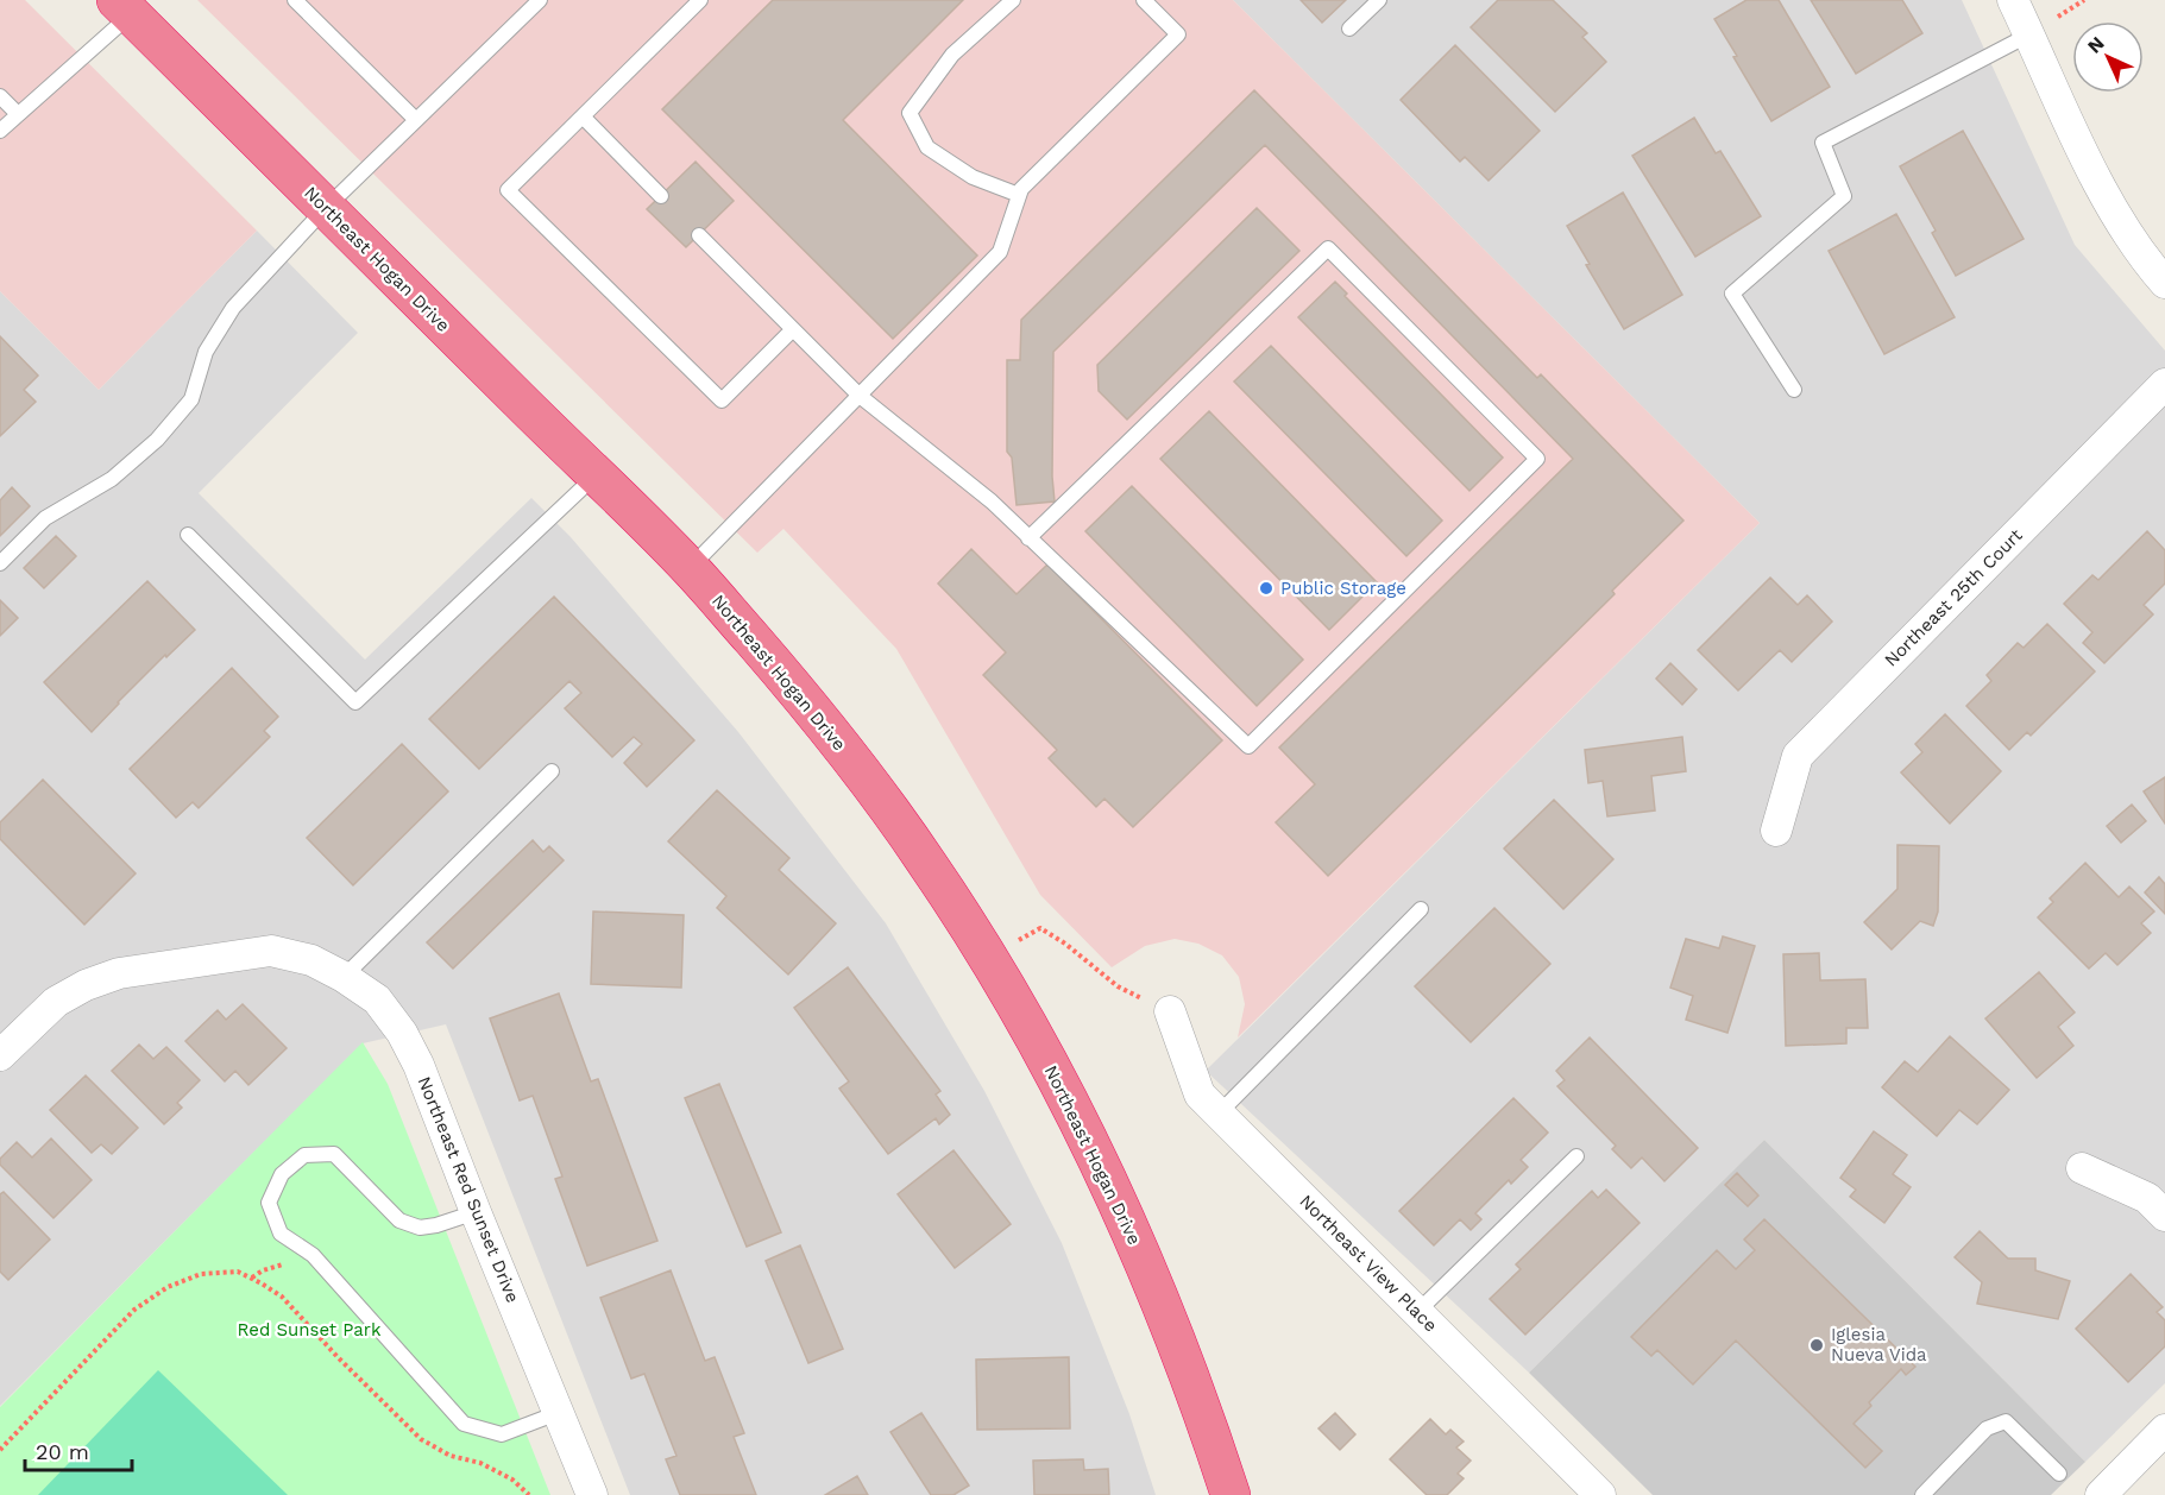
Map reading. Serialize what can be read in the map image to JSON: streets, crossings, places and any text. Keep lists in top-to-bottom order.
{
  "streets": {
    "highway": ["Northeast Hogan Drive"],
    "street": ["Northeast 25th Court", "Northeast Red Sunset Drive", "Northeast View Place"]
  },
  "parks": ["Red Sunset Park"],
  "places": ["Public Storage", "Iglesia Nueva Vida"],
  "scale_bar": "20 m",
  "north": "top left"
}
